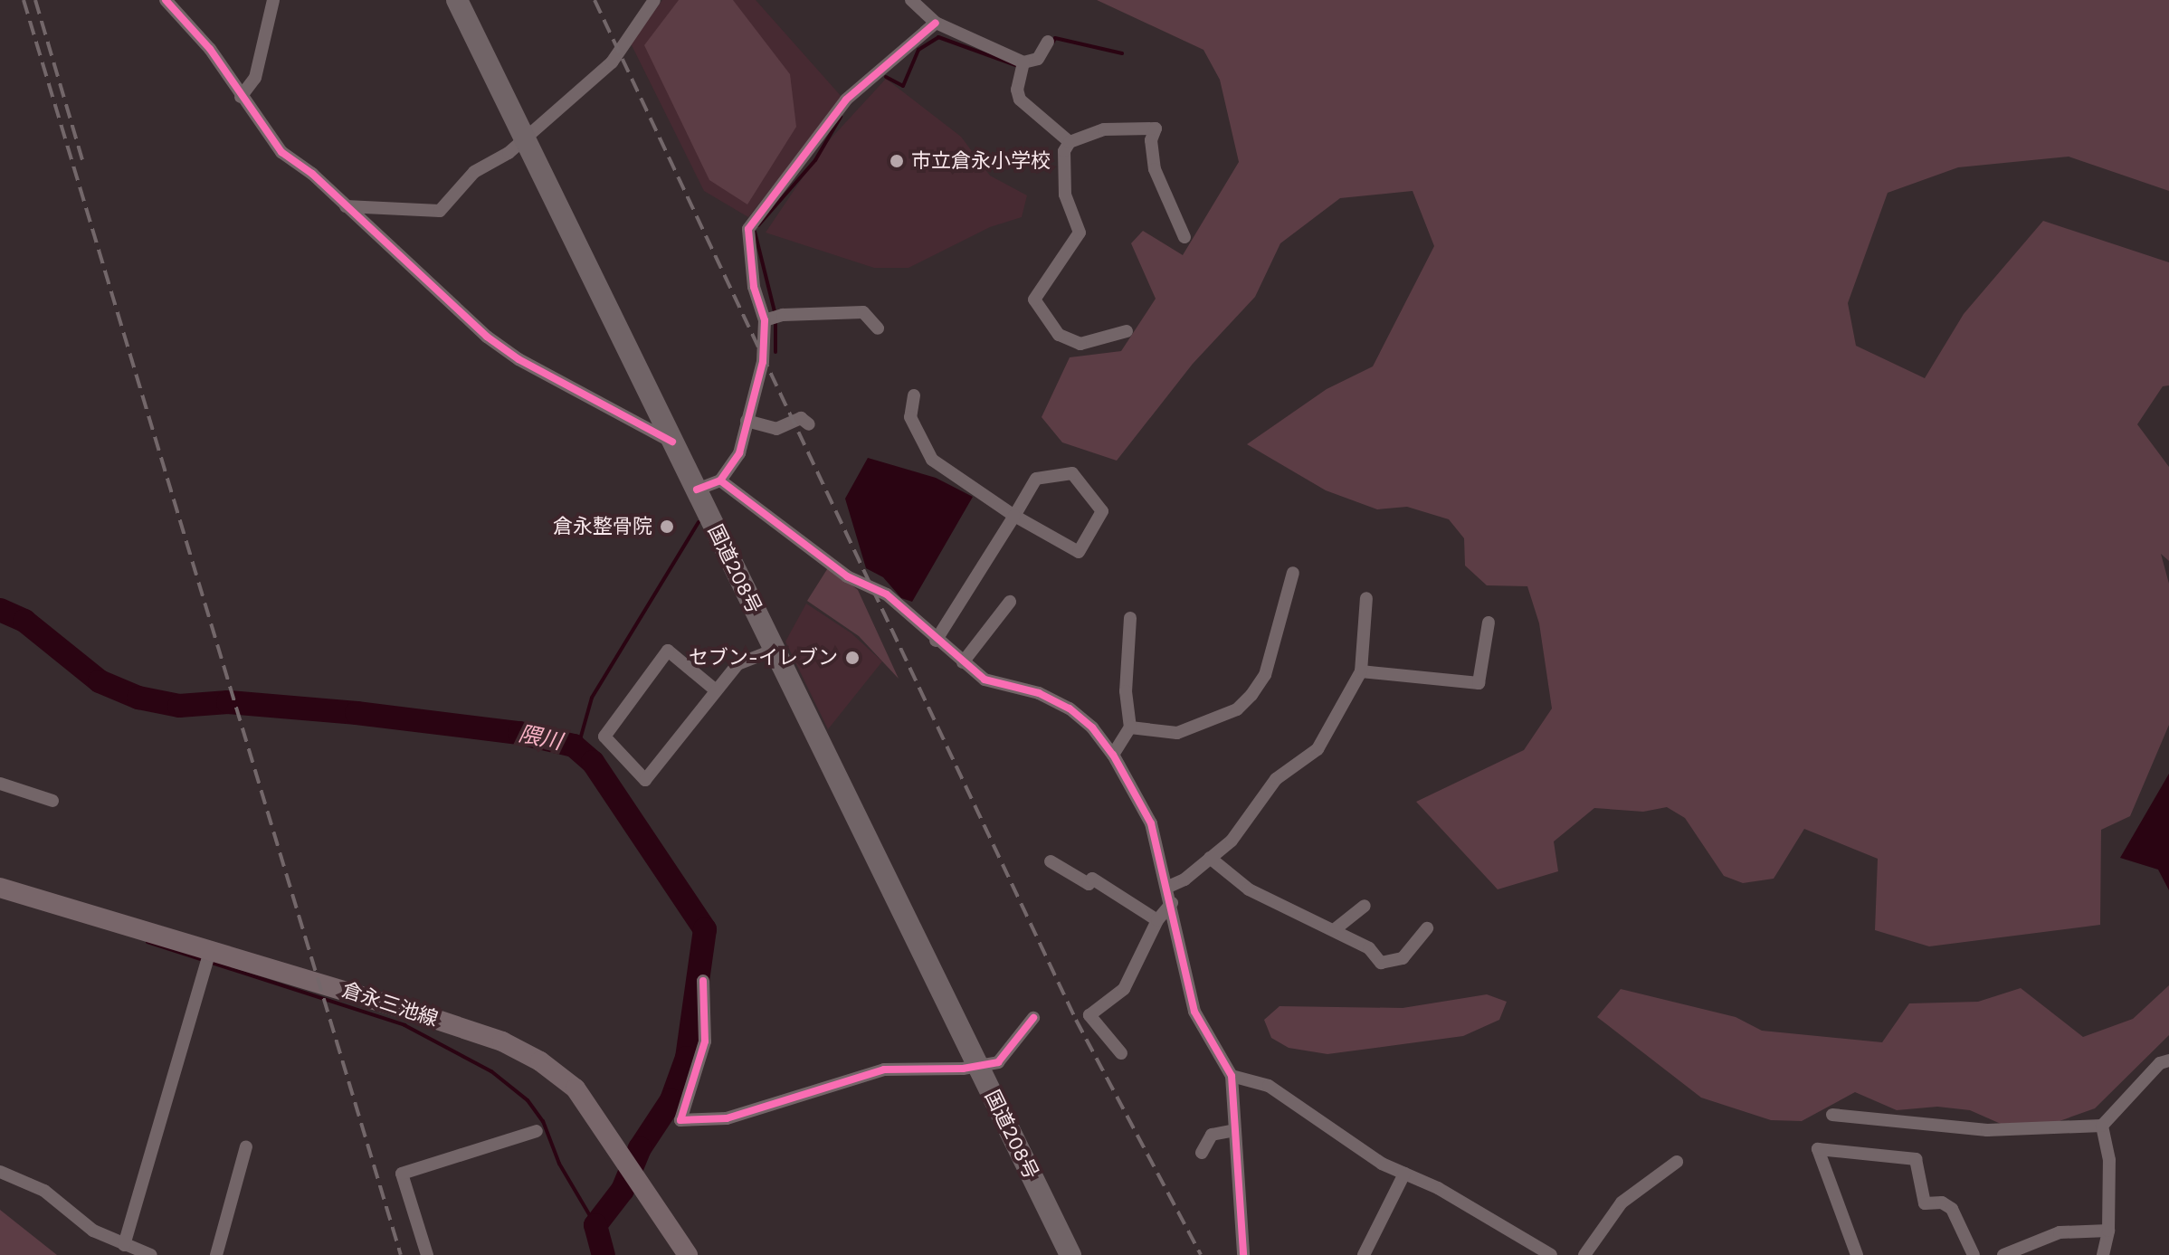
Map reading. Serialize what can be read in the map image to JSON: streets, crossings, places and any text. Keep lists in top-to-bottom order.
{
  "streets": {
    "highway": ["国道208号"],
    "main road": ["倉永三池線"]
  },
  "water": ["隈川"],
  "places": ["市立倉永小学校", "倉永整骨院", "セブン-イレブン"]
}
